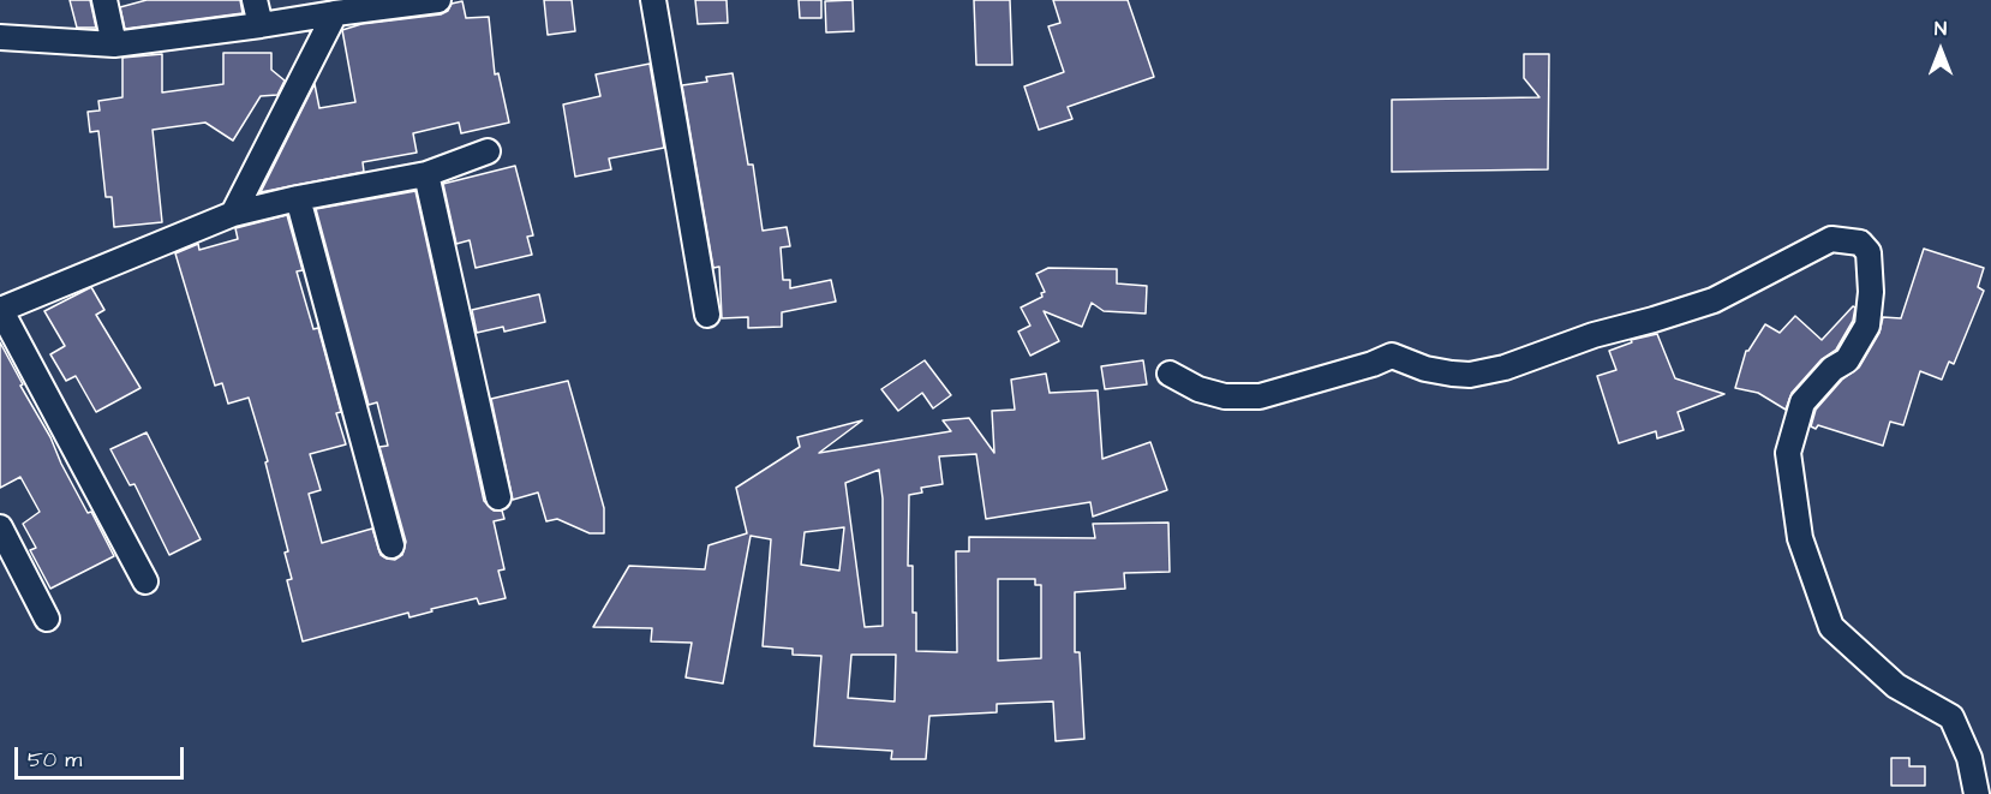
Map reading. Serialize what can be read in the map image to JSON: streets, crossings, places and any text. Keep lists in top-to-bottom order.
{
  "scale_bar": "50 m",
  "north": "top"
}
